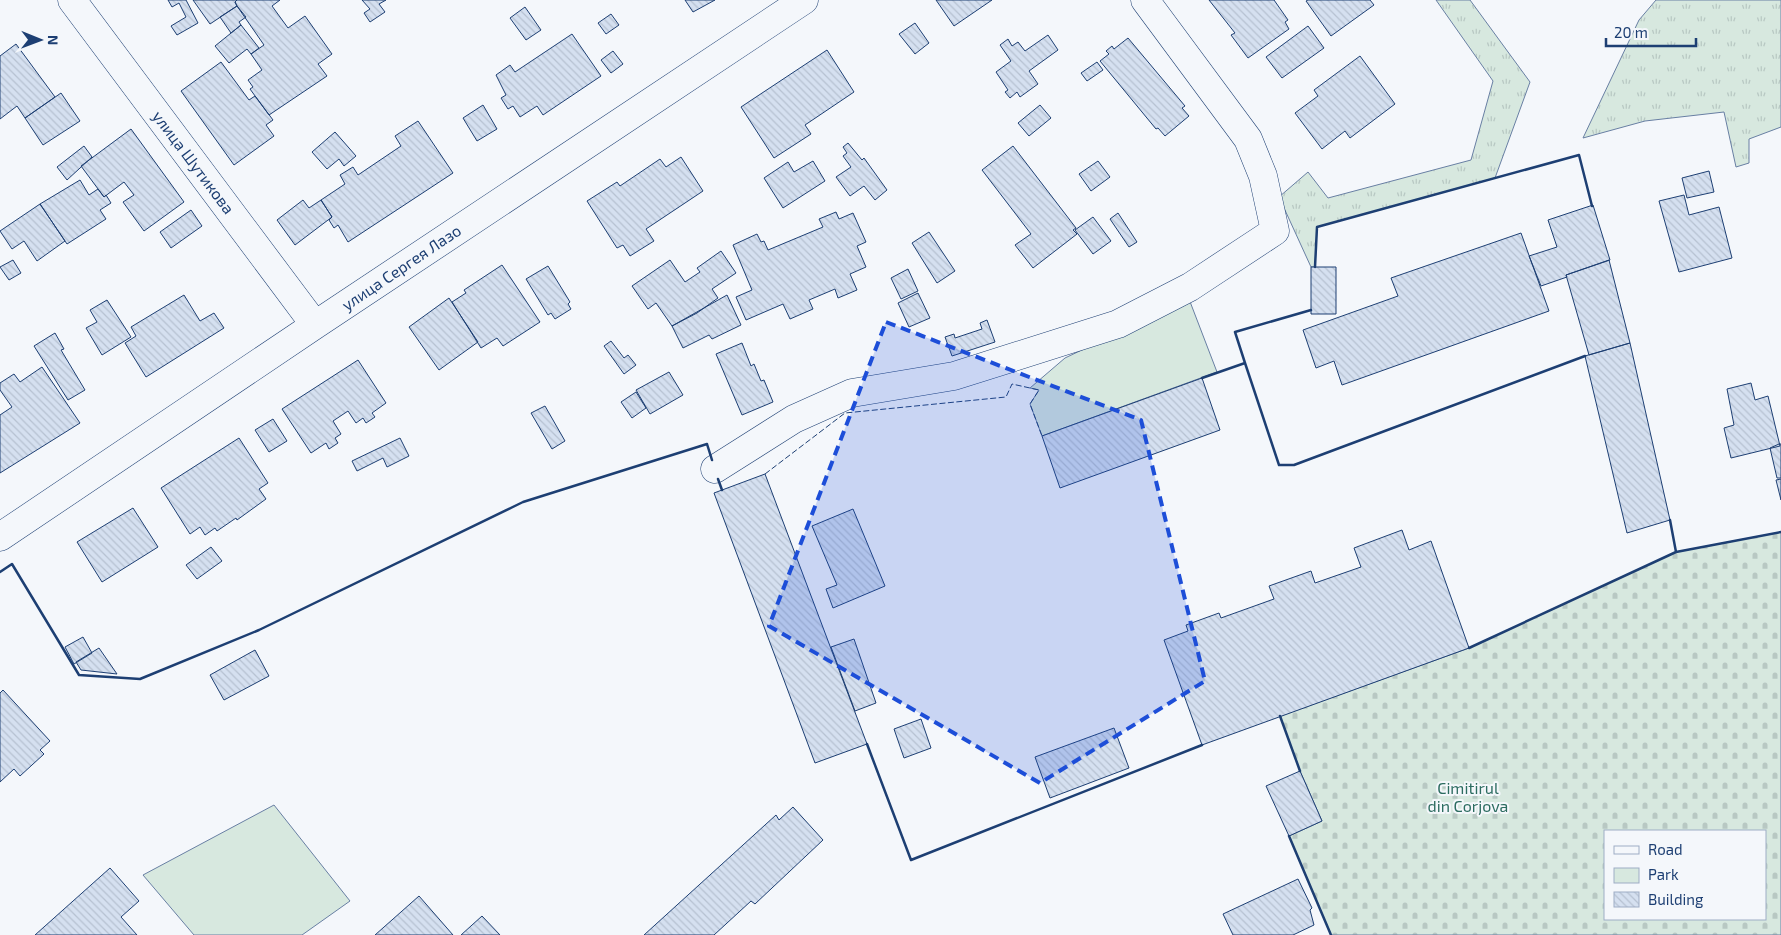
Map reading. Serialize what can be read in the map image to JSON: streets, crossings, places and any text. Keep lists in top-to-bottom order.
{
  "streets": {
    "street": ["улица Шутикова", "улица Сергея Лазо"]
  },
  "crossings": [
    ["улица Шутикова", "улица Сергея Лазо"]
  ],
  "parks": ["Cimitirul din Corjova"],
  "legend": ["Road", "Park", "Building"],
  "scale_bar": "20 m",
  "north": "right"
}
